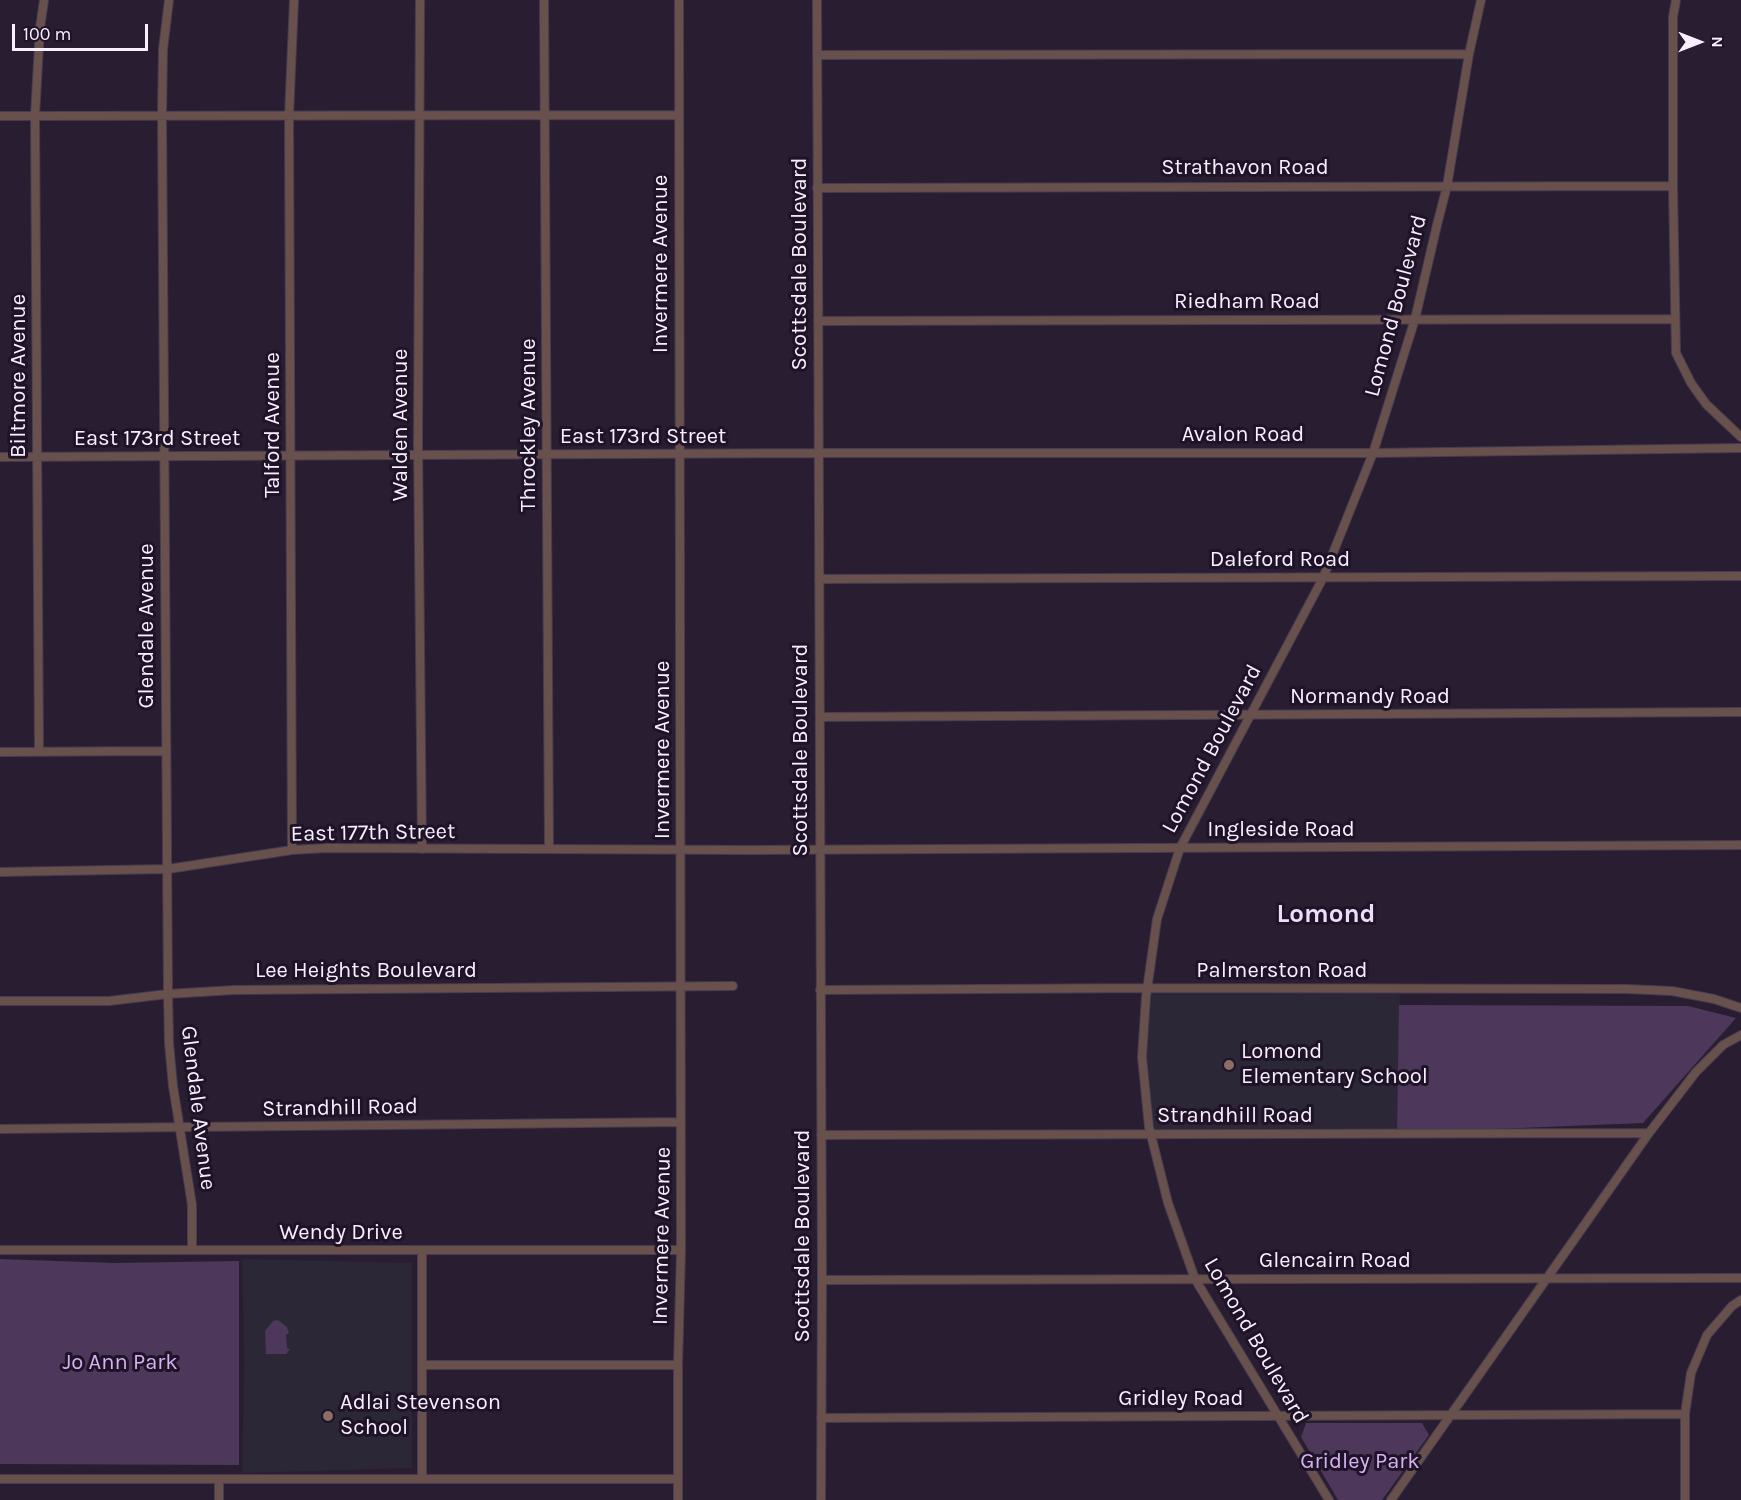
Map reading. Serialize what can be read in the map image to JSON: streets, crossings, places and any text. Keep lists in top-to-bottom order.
{
  "streets": {
    "street": [
      "Strathavon Road",
      "Invermere Avenue",
      "Scottsdale Boulevard",
      "Riedham Road",
      "Lomond Boulevard",
      "Biltmore Avenue",
      "Talford Avenue",
      "Walden Avenue",
      "Throckley Avenue",
      "Avalon Road",
      "East 173rd Street",
      "Daleford Road",
      "Glendale Avenue",
      "Normandy Road",
      "Ingleside Road",
      "East 177th Street",
      "Lee Heights Boulevard",
      "Palmerston Road",
      "Strandhill Road",
      "Wendy Drive",
      "Glencairn Road",
      "Gridley Road"
    ]
  },
  "crossings": [
    ["Strathavon Road", "Scottsdale Boulevard"],
    ["Strathavon Road", "Lomond Boulevard"],
    ["Invermere Avenue", "East 173rd Street"],
    ["Invermere Avenue", "East 177th Street"],
    ["Invermere Avenue", "Lee Heights Boulevard"],
    ["Invermere Avenue", "Strandhill Road"],
    ["Invermere Avenue", "Wendy Drive"],
    ["Scottsdale Boulevard", "Riedham Road"],
    ["Scottsdale Boulevard", "Avalon Road"],
    ["Scottsdale Boulevard", "Daleford Road"],
    ["Scottsdale Boulevard", "Normandy Road"],
    ["Scottsdale Boulevard", "Ingleside Road"],
    ["Scottsdale Boulevard", "Palmerston Road"],
    ["Scottsdale Boulevard", "Strandhill Road"],
    ["Scottsdale Boulevard", "Glencairn Road"],
    ["Scottsdale Boulevard", "Gridley Road"],
    ["Riedham Road", "Lomond Boulevard"],
    ["Lomond Boulevard", "Avalon Road"],
    ["Lomond Boulevard", "Daleford Road"],
    ["Lomond Boulevard", "Normandy Road"],
    ["Lomond Boulevard", "Ingleside Road"],
    ["Lomond Boulevard", "Palmerston Road"],
    ["Lomond Boulevard", "Strandhill Road"],
    ["Lomond Boulevard", "Glencairn Road"],
    ["Lomond Boulevard", "Gridley Road"],
    ["Biltmore Avenue", "East 173rd Street"],
    ["Talford Avenue", "East 173rd Street"],
    ["Talford Avenue", "East 177th Street"],
    ["Walden Avenue", "East 173rd Street"],
    ["Walden Avenue", "East 177th Street"],
    ["Throckley Avenue", "East 173rd Street"],
    ["Throckley Avenue", "East 177th Street"],
    ["Avalon Road", "East 173rd Street"],
    ["East 173rd Street", "Glendale Avenue"],
    ["Glendale Avenue", "East 177th Street"],
    ["Glendale Avenue", "Lee Heights Boulevard"],
    ["Glendale Avenue", "Strandhill Road"],
    ["Glendale Avenue", "Wendy Drive"],
    ["Ingleside Road", "East 177th Street"]
  ],
  "districts": ["Lomond"],
  "parks": ["Jo Ann Park", "Gridley Park"],
  "places": ["Lomond Elementary School", "Adlai Stevenson School"],
  "scale_bar": "100 m",
  "north": "right"
}
